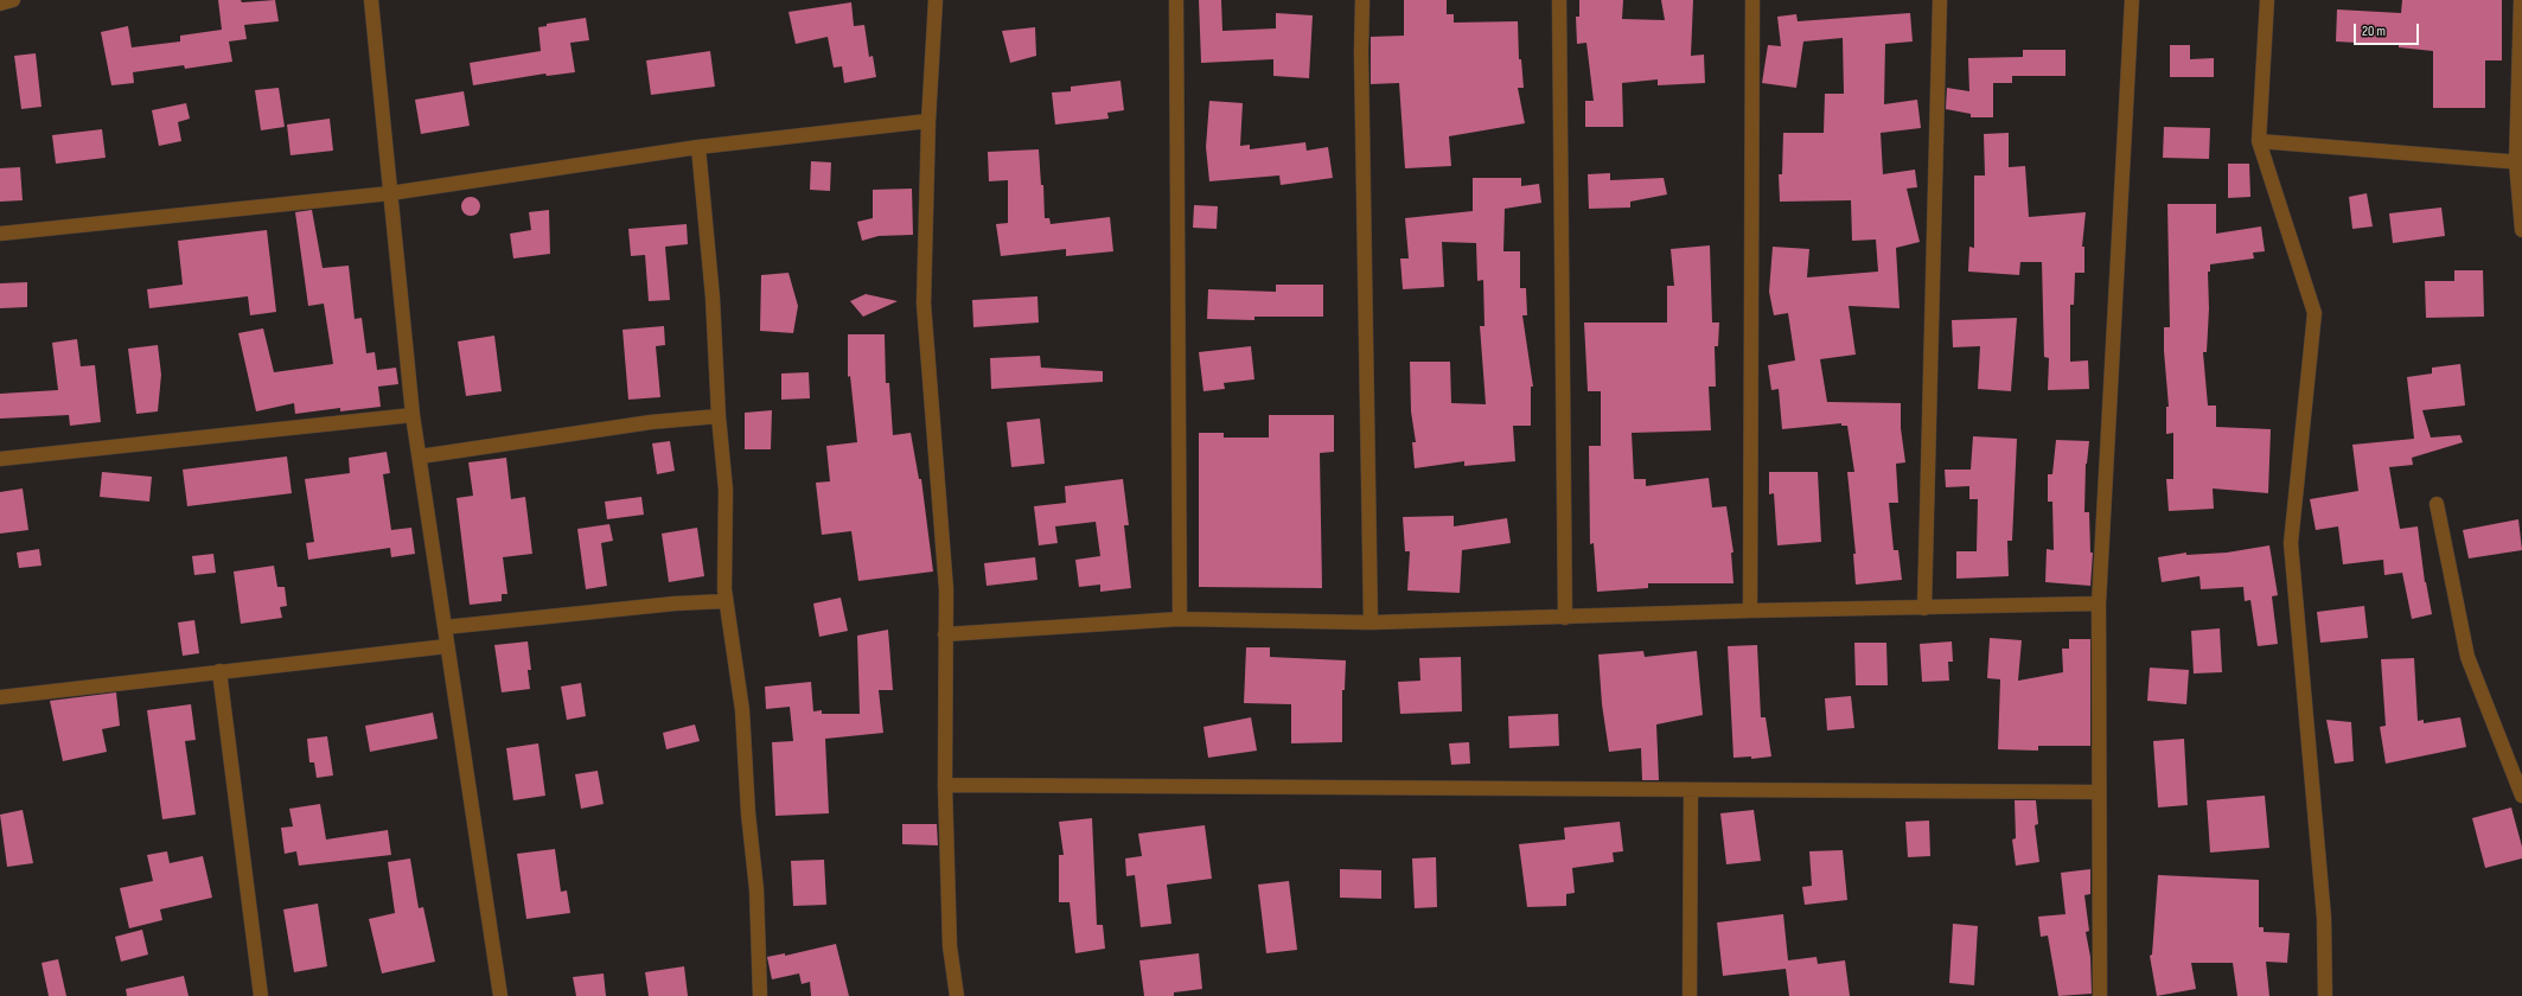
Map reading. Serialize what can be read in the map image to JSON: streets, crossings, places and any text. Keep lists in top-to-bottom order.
{
  "scale_bar": "20 m"
}
